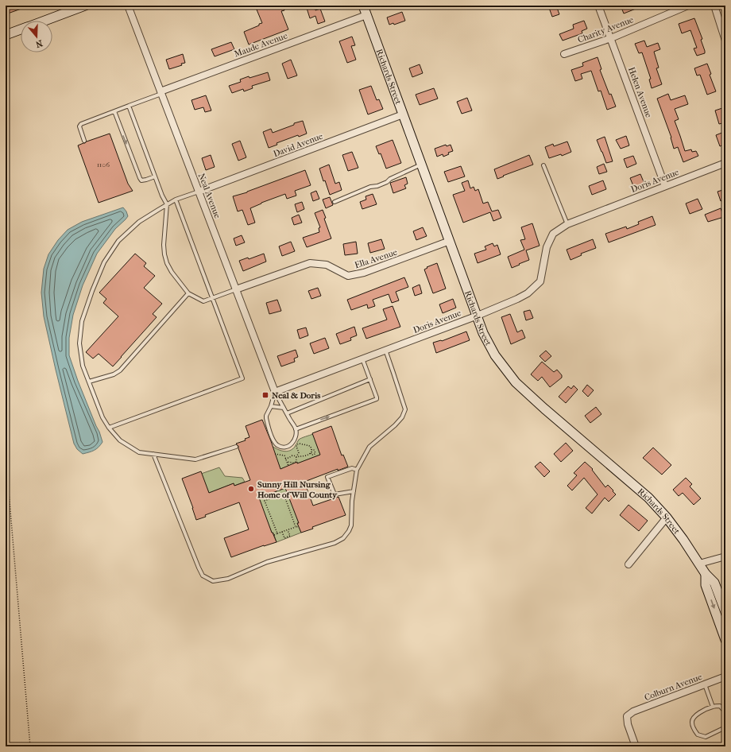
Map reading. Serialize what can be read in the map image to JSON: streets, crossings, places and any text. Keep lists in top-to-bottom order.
{
  "streets": {
    "street": [
      "Charity Avenue",
      "Maude Avenue",
      "Richards Street",
      "Helen Avenue",
      "David Avenue",
      "Doris Avenue",
      "Neal Avenue",
      "Ella Avenue",
      "Colburn Avenue"
    ]
  },
  "crossings": [
    ["Charity Avenue", "Helen Avenue"],
    ["Maude Avenue", "Richards Street"],
    ["Maude Avenue", "Neal Avenue"],
    ["Richards Street", "David Avenue"],
    ["Richards Street", "Doris Avenue"],
    ["Richards Street", "Ella Avenue"],
    ["Helen Avenue", "Doris Avenue"],
    ["David Avenue", "Neal Avenue"],
    ["Doris Avenue", "Neal Avenue"],
    ["Neal Avenue", "Ella Avenue"]
  ],
  "places": {
    "transit": ["Neal & Doris"],
    "other": ["Sunny Hill Nursing Home of Will County"]
  },
  "house_numbers": ["1106"],
  "north": "bottom"
}
